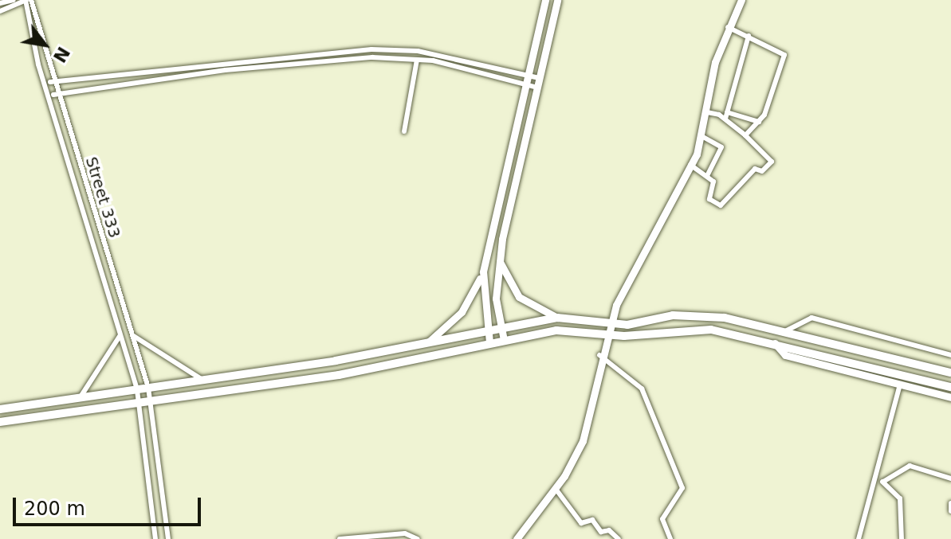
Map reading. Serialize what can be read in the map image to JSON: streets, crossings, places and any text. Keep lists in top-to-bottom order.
{
  "streets": {
    "street": ["Street 333"]
  },
  "scale_bar": "200 m",
  "north": "bottom right"
}
